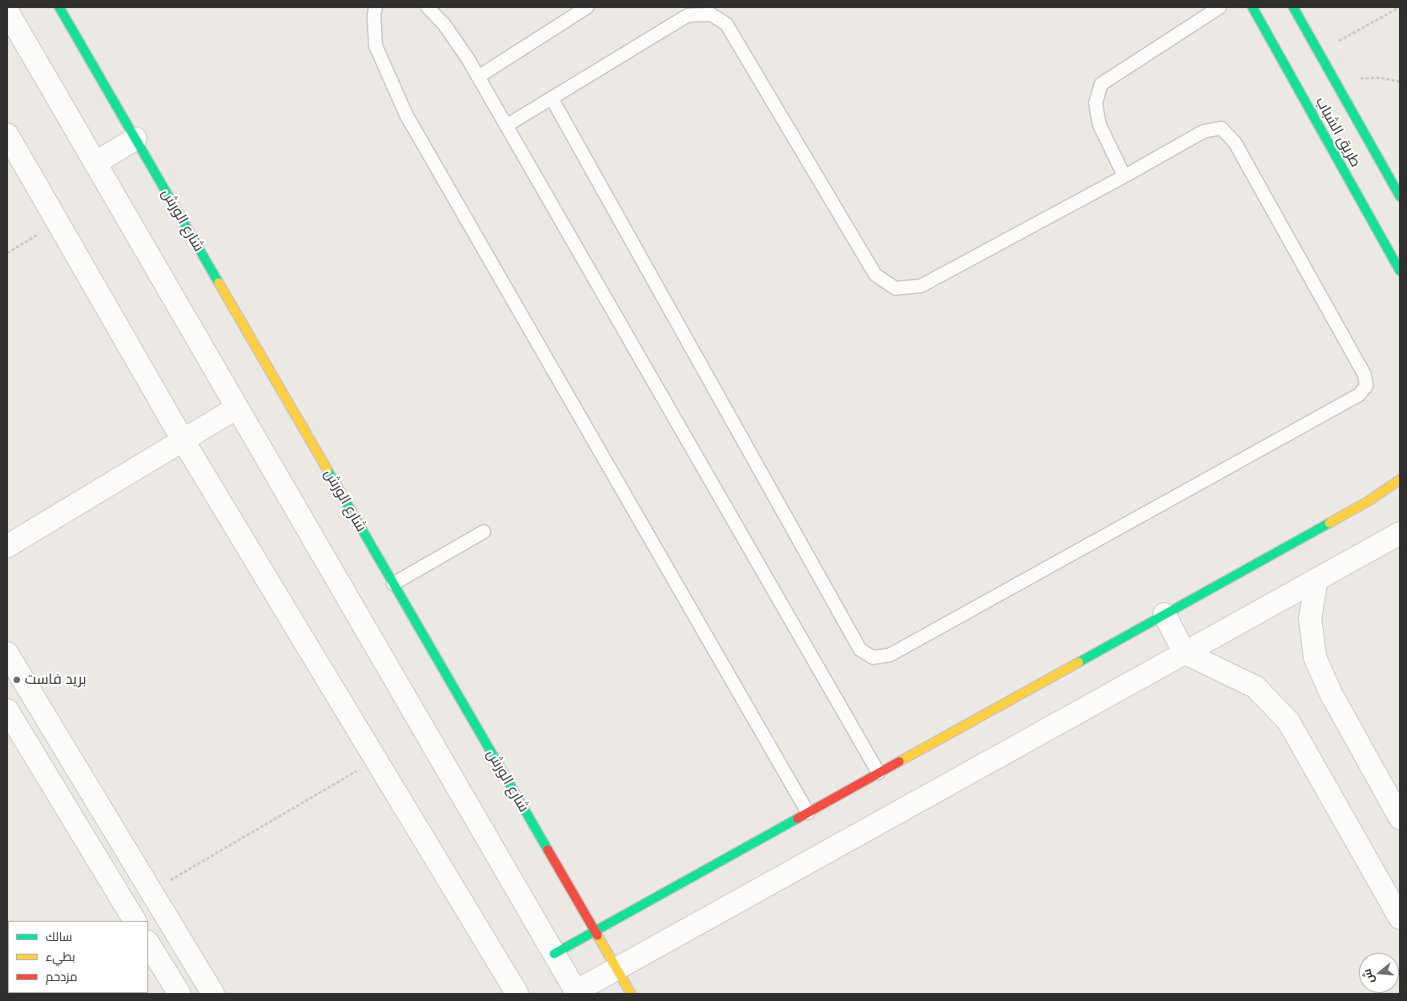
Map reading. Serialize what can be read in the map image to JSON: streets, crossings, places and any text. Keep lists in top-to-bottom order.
{
  "streets": {
    "street": ["طريق الشباب", "شارع الورش"]
  },
  "places": ["بريد فاست"],
  "legend": ["سالك", "بطيء", "مزدحم"],
  "north": "left"
}
